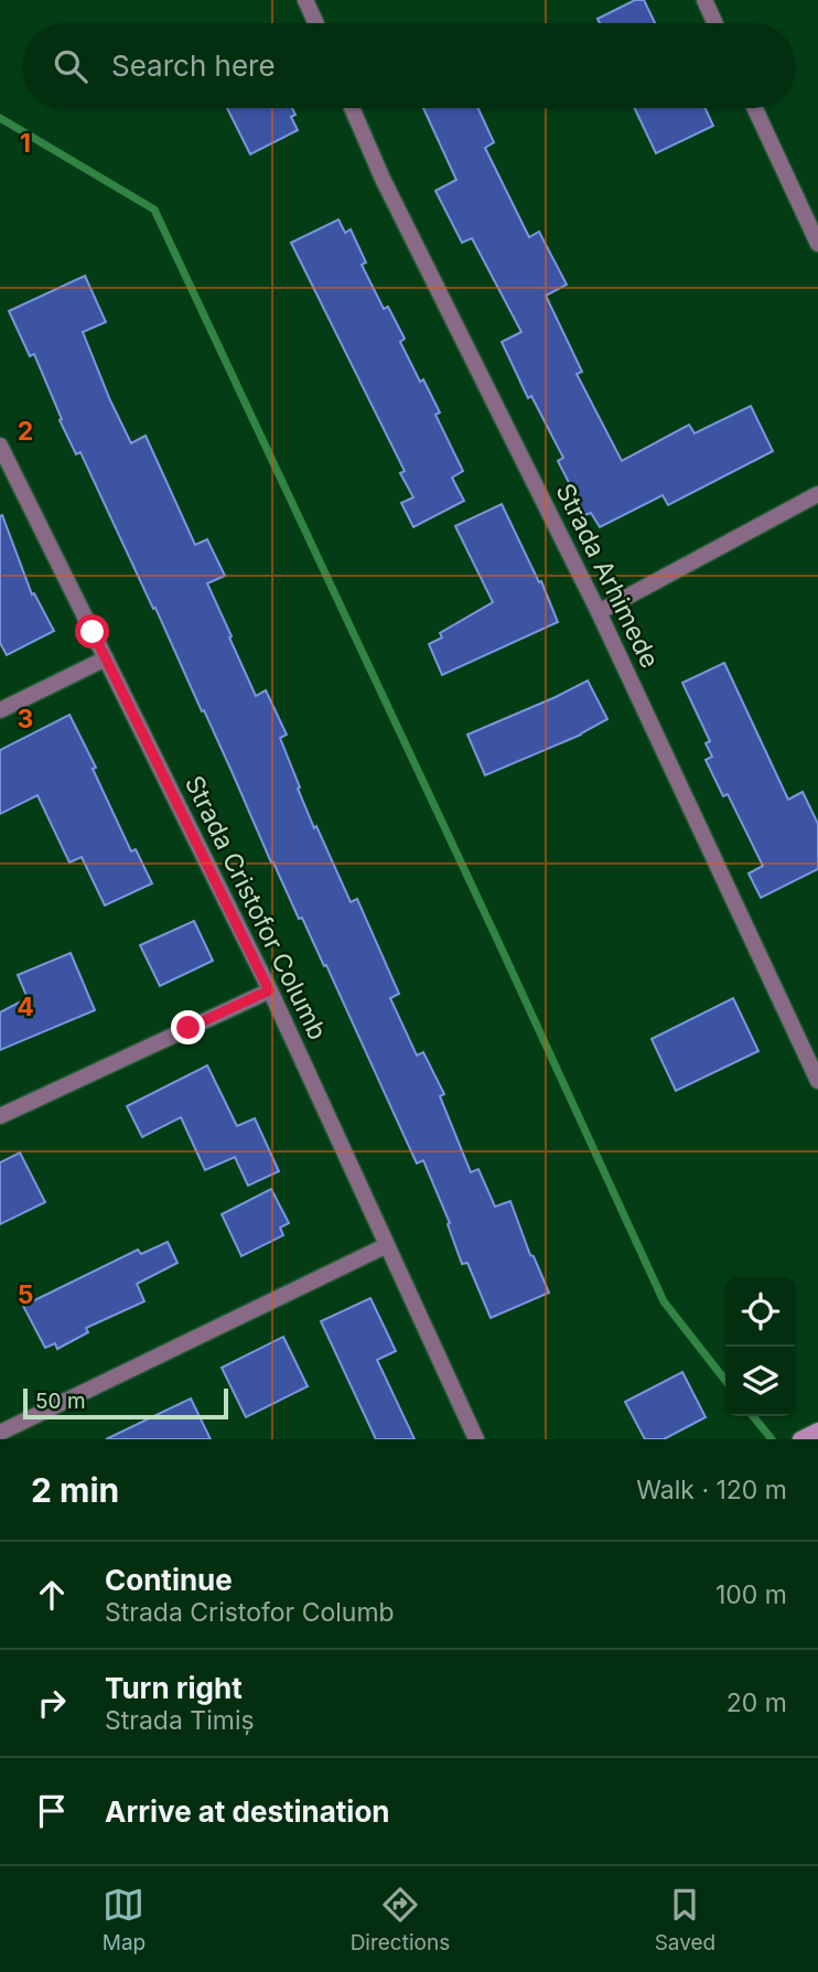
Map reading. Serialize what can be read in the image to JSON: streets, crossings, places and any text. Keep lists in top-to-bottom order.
{
  "streets": {
    "street": ["Strada Arhimede", "Strada Cristofor Columb"]
  },
  "scale_bar": "50 m",
  "page": {
    "search": "Search here",
    "scale": "50 m",
    "heading": ["2 min", "Walk · 120 m"],
    "list": [
      ["Continue", "Strada Cristofor Columb", "100 m"],
      ["Turn right", "Strada Timiș", "20 m"],
      "Arrive at destination"
    ],
    "nav": ["Map", "Directions", "Saved"]
  },
  "grid": {
    "rows": [
      "1",
      "2",
      "3",
      "4",
      "5"
    ]
  }
}
